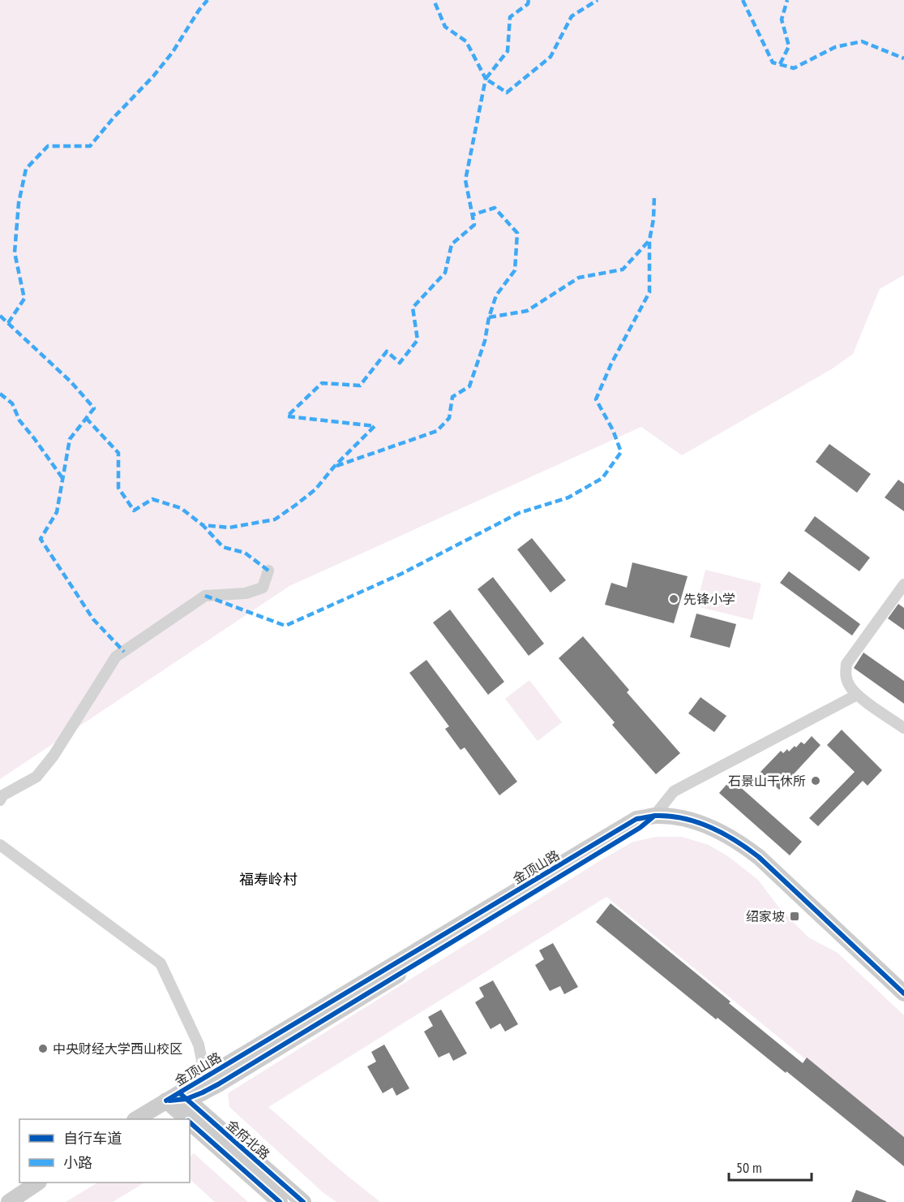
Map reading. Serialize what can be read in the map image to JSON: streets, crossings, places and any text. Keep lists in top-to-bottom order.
{
  "streets": {
    "street": ["金顶山路", "金府北路"]
  },
  "crossings": [
    ["金顶山路", "金府北路"]
  ],
  "districts": ["福寿岭村"],
  "places": {
    "other": ["先锋小学", "石景山干休所", "中央财经大学西山校区"],
    "transit": ["绍家坡"]
  },
  "legend": ["自行车道", "小路"],
  "scale_bar": "50 m"
}
